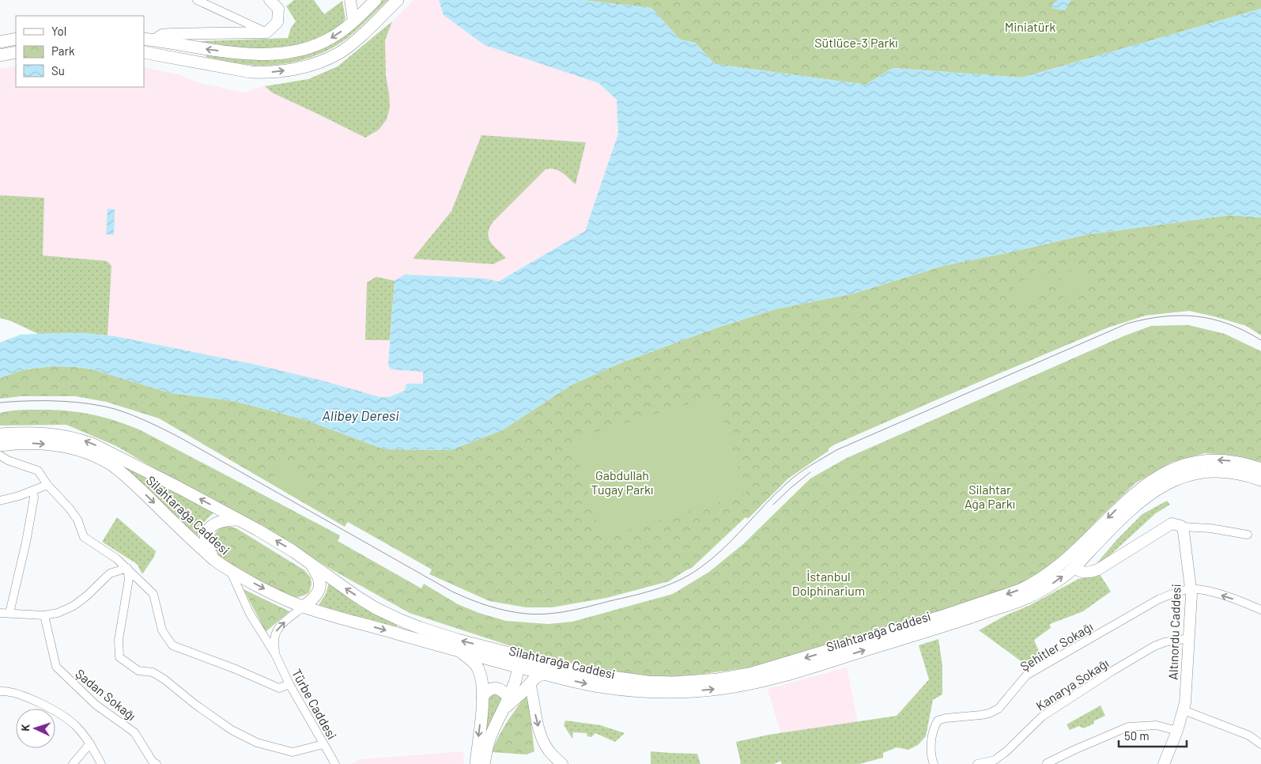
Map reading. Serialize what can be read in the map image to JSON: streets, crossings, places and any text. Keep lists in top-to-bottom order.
{
  "streets": {
    "main road": ["Silahtarağa Caddesi"],
    "street": [
      "Altınordu Caddesi",
      "Şehitler Sokağı",
      "Kanarya Sokağı",
      "Şadan Sokağı",
      "Türbe Caddesi"
    ]
  },
  "crossings": [
    ["Silahtarağa Caddesi", "Türbe Caddesi"],
    ["Altınordu Caddesi", "Şehitler Sokağı"],
    ["Altınordu Caddesi", "Kanarya Sokağı"]
  ],
  "water": ["Alibey Deresi"],
  "parks": [
    "Miniatürk",
    "Sütlüce-3 Parkı",
    "Gabdullah Tugay Parkı",
    "Silahtar Ağa Parkı",
    "İstanbul Dolphinarium"
  ],
  "legend": ["Yol", "Park", "Su"],
  "scale_bar": "50 m",
  "north": "left"
}
